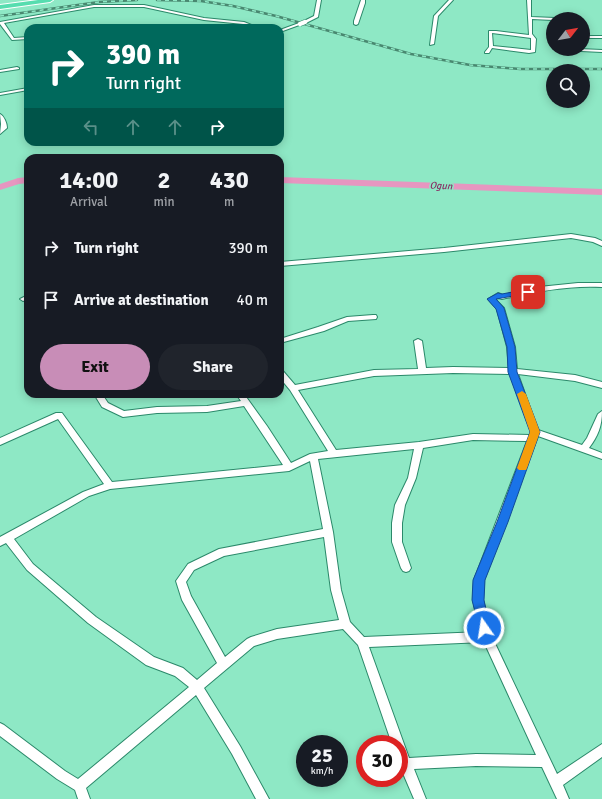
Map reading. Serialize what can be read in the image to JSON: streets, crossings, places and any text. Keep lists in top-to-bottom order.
{
  "water": ["Ogun"],
  "north": "top right",
  "page": {
    "turn": ["390 m", "Turn right"],
    "eta": [
      "14:00",
      "Arrival",
      "2",
      "min",
      "430",
      "m"
    ],
    "list": [
      {
        "name": "Turn right",
        "value": "390 m"
      },
      {
        "name": "Arrive at destination",
        "value": "40 m"
      }
    ],
    "buttons": ["Exit", "Share"],
    "speed": "25 km/h",
    "limit": "30"
  }
}
